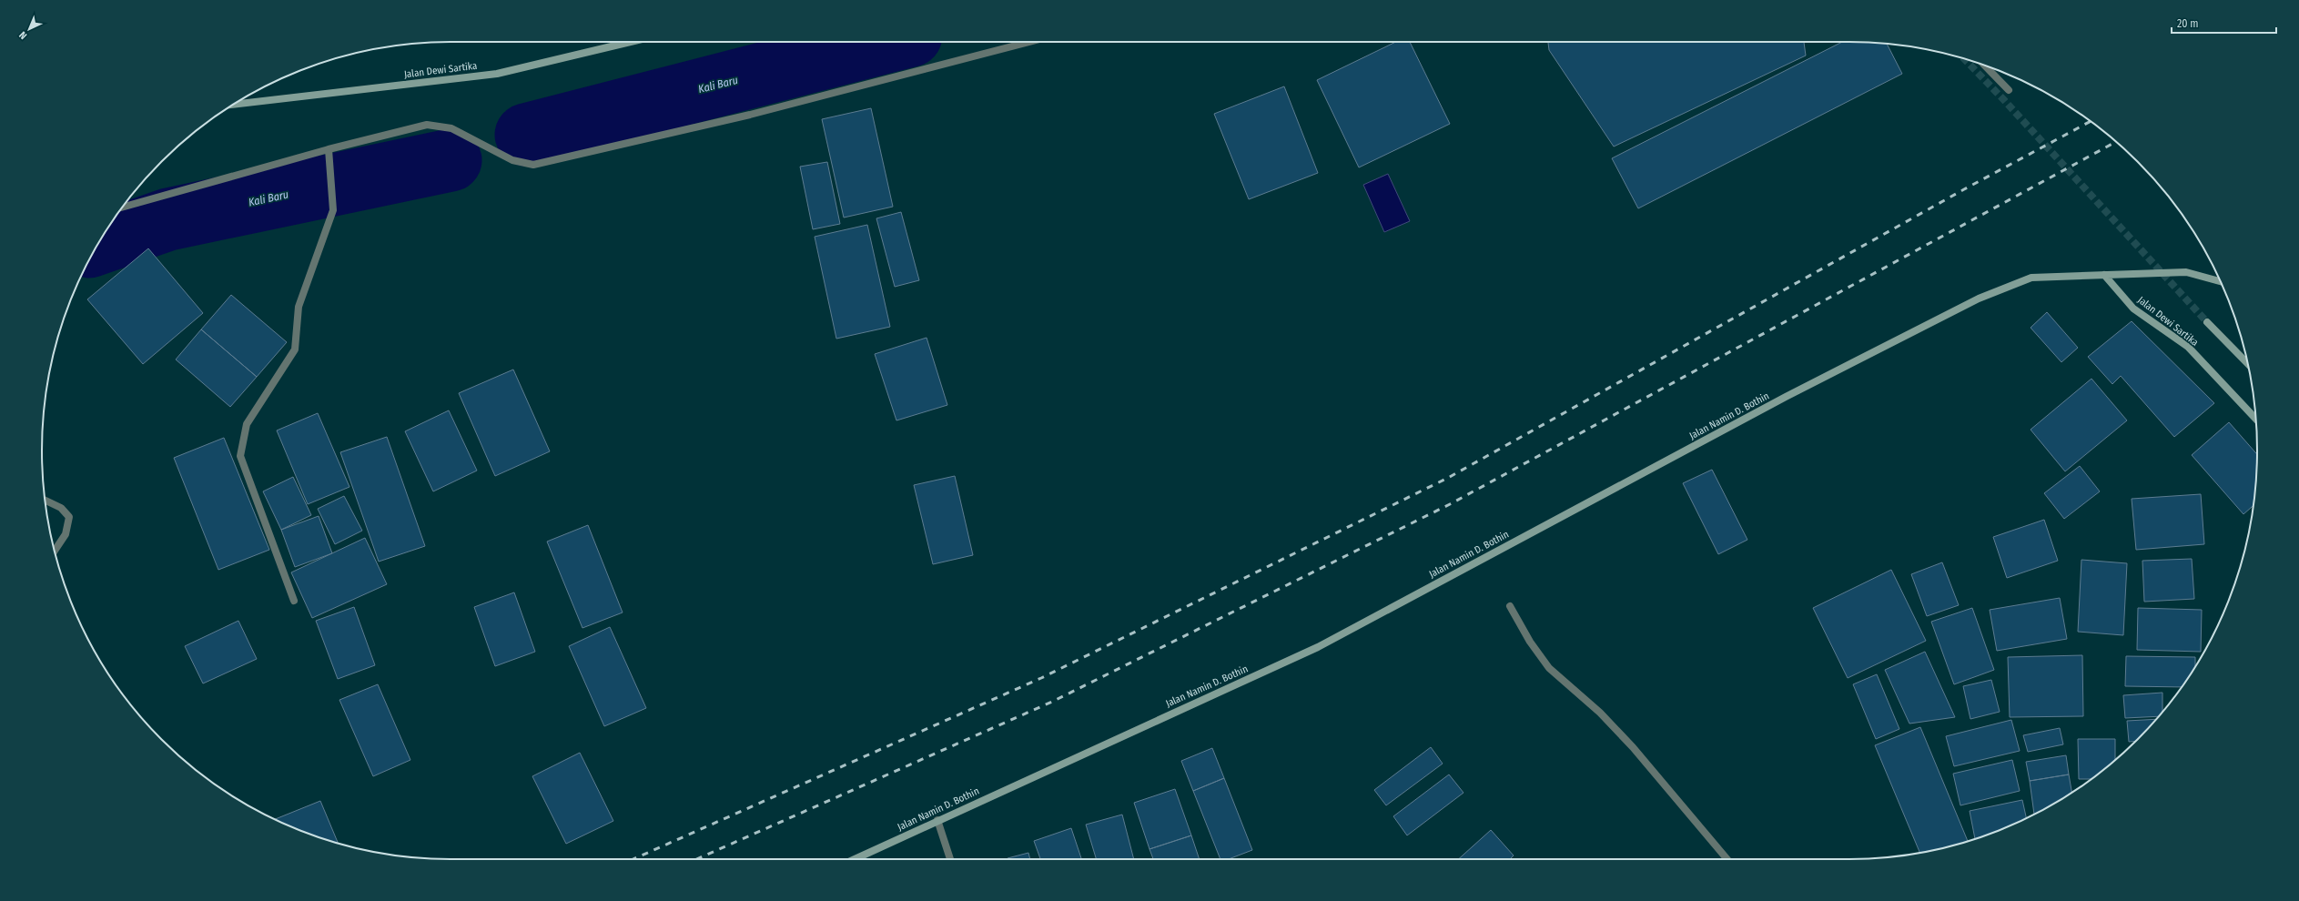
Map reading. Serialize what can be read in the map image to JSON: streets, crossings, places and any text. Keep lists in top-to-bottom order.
{
  "streets": {
    "street": ["Jalan Dewi Sartika", "Jalan Namin D. Bothin"]
  },
  "crossings": [
    ["Jalan Dewi Sartika", "Jalan Namin D. Bothin"]
  ],
  "water": ["Kali Baru"],
  "scale_bar": "20 m",
  "north": "bottom left"
}
